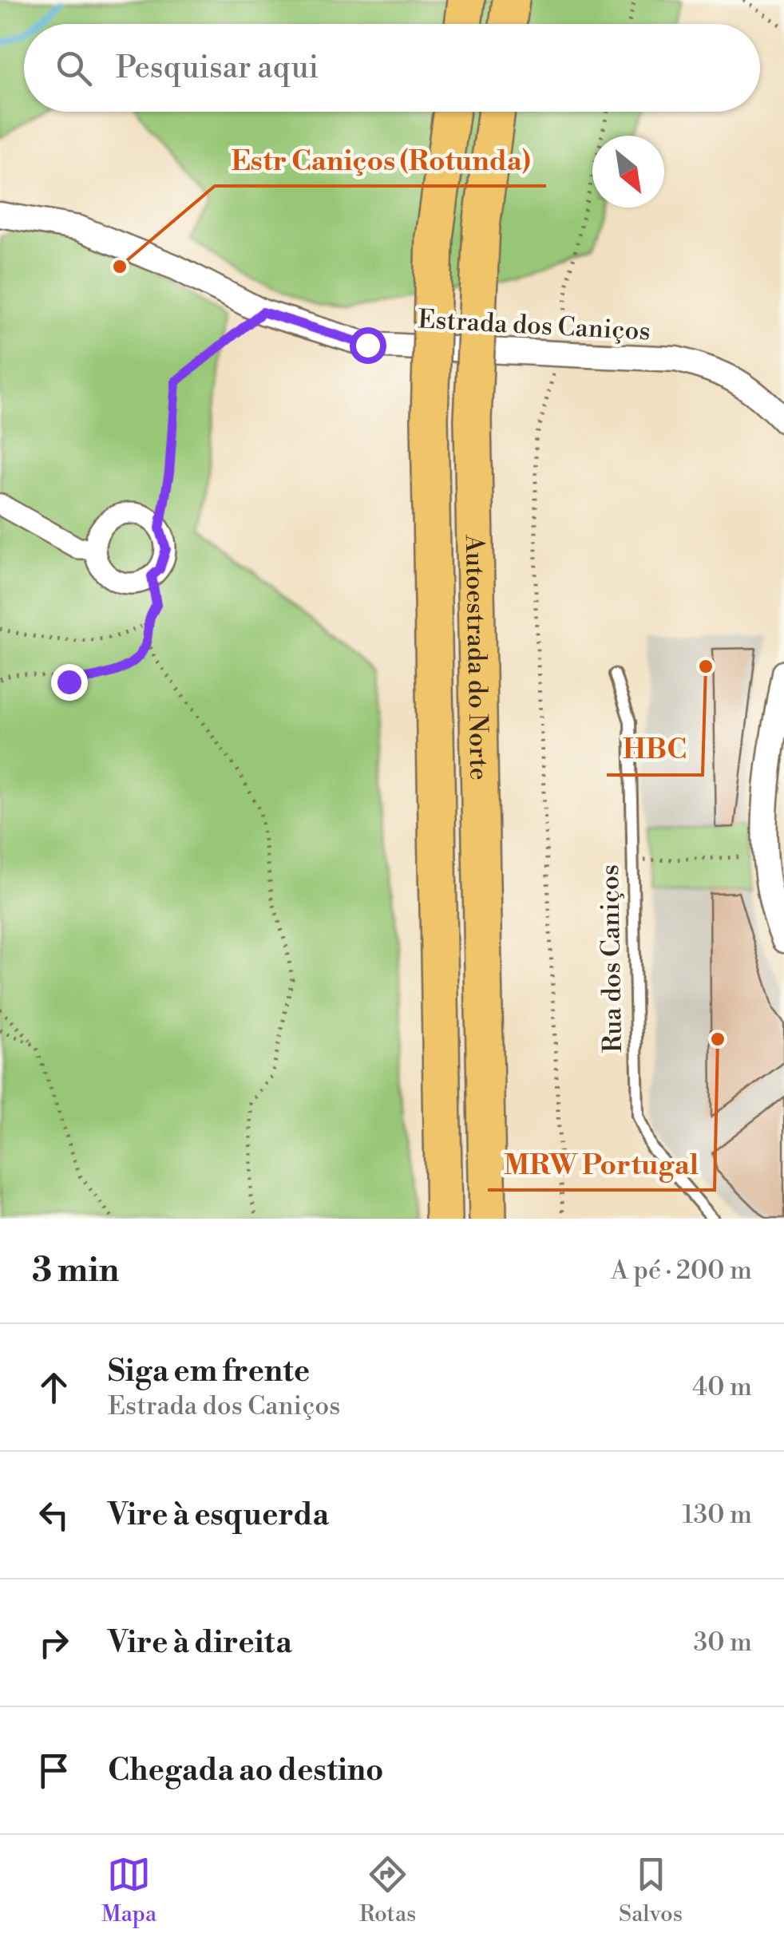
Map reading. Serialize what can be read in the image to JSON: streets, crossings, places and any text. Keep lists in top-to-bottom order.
{
  "streets": {
    "highway": ["Autoestrada do Norte"],
    "street": ["Estrada dos Caniços"],
    "lane": ["Rua dos Caniços"]
  },
  "places": ["Estr Caniços (Rotunda)", "HBC", "MRW Portugal"],
  "north": "bottom right",
  "page": {
    "search": "Pesquisar aqui",
    "heading": ["3 min", "A pé · 200 m"],
    "list": [
      ["Siga em frente", "Estrada dos Caniços", "40 m"],
      ["Vire à esquerda", "130 m"],
      ["Vire à direita", "30 m"],
      "Chegada ao destino"
    ],
    "nav": ["Mapa", "Rotas", "Salvos"]
  }
}
